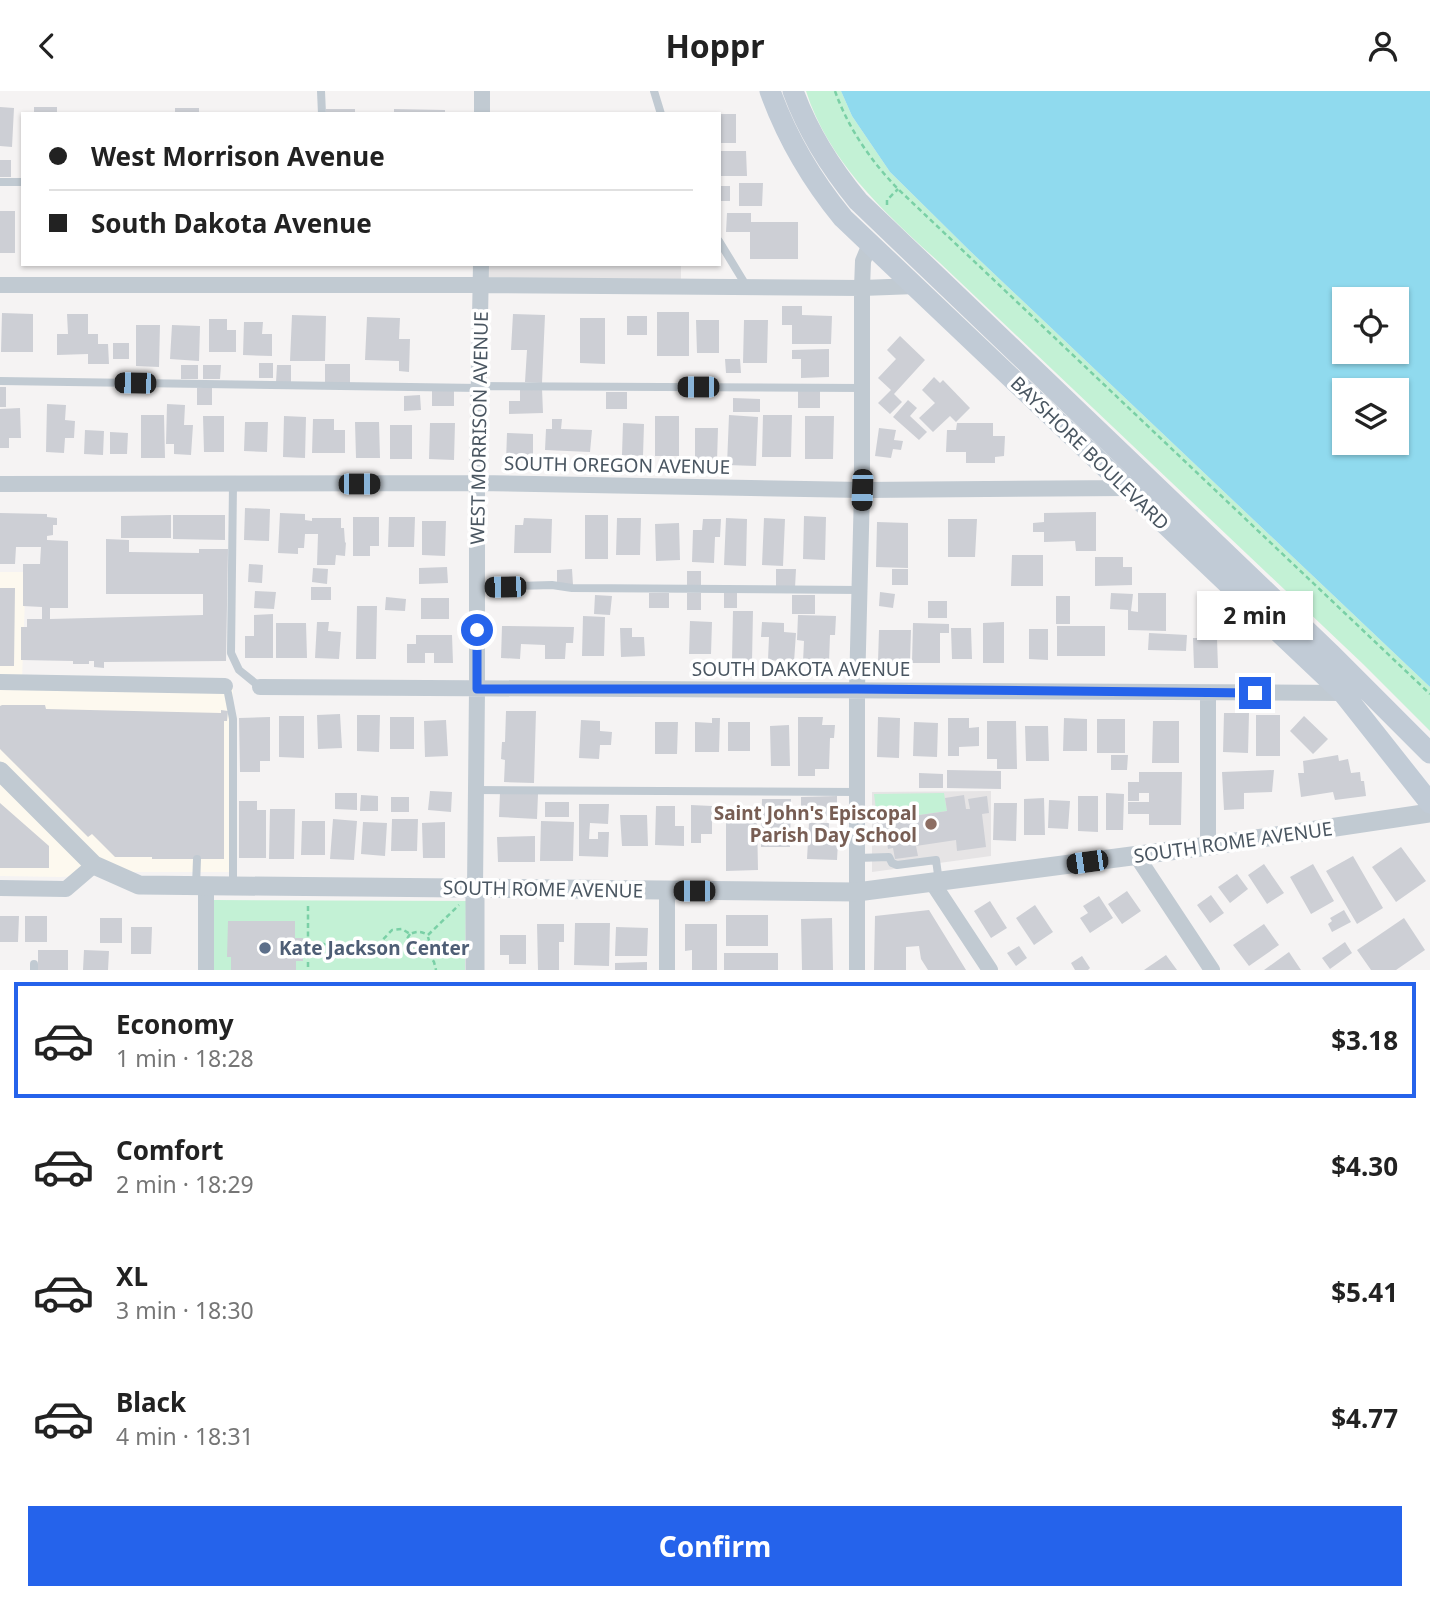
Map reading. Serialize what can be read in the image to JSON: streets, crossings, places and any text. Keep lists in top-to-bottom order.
{
  "streets": {
    "main road": ["BAYSHORE BOULEVARD"],
    "street": [
      "WEST MORRISON AVENUE",
      "SOUTH OREGON AVENUE",
      "SOUTH DAKOTA AVENUE",
      "SOUTH ROME AVENUE"
    ]
  },
  "crossings": [
    ["WEST MORRISON AVENUE", "SOUTH OREGON AVENUE"],
    ["WEST MORRISON AVENUE", "SOUTH DAKOTA AVENUE"],
    ["WEST MORRISON AVENUE", "SOUTH ROME AVENUE"],
    ["BAYSHORE BOULEVARD", "SOUTH OREGON AVENUE"],
    ["BAYSHORE BOULEVARD", "SOUTH DAKOTA AVENUE"]
  ],
  "places": ["Saint John's Episcopal Parish Day School", "Kate Jackson Center"],
  "page": {
    "header": "Hoppr",
    "banner": ["West Morrison Avenue", "South Dakota Avenue"],
    "bubble": "2 min",
    "list": [
      {
        "name": "Economy",
        "note": "1 min · 18:28",
        "value": "$3.18"
      },
      {
        "name": "Comfort",
        "note": "2 min · 18:29",
        "value": "$4.30"
      },
      {
        "name": "XL",
        "note": "3 min · 18:30",
        "value": "$5.41"
      },
      {
        "name": "Black",
        "note": "4 min · 18:31",
        "value": "$4.77"
      }
    ],
    "buttons": "Confirm"
  }
}
